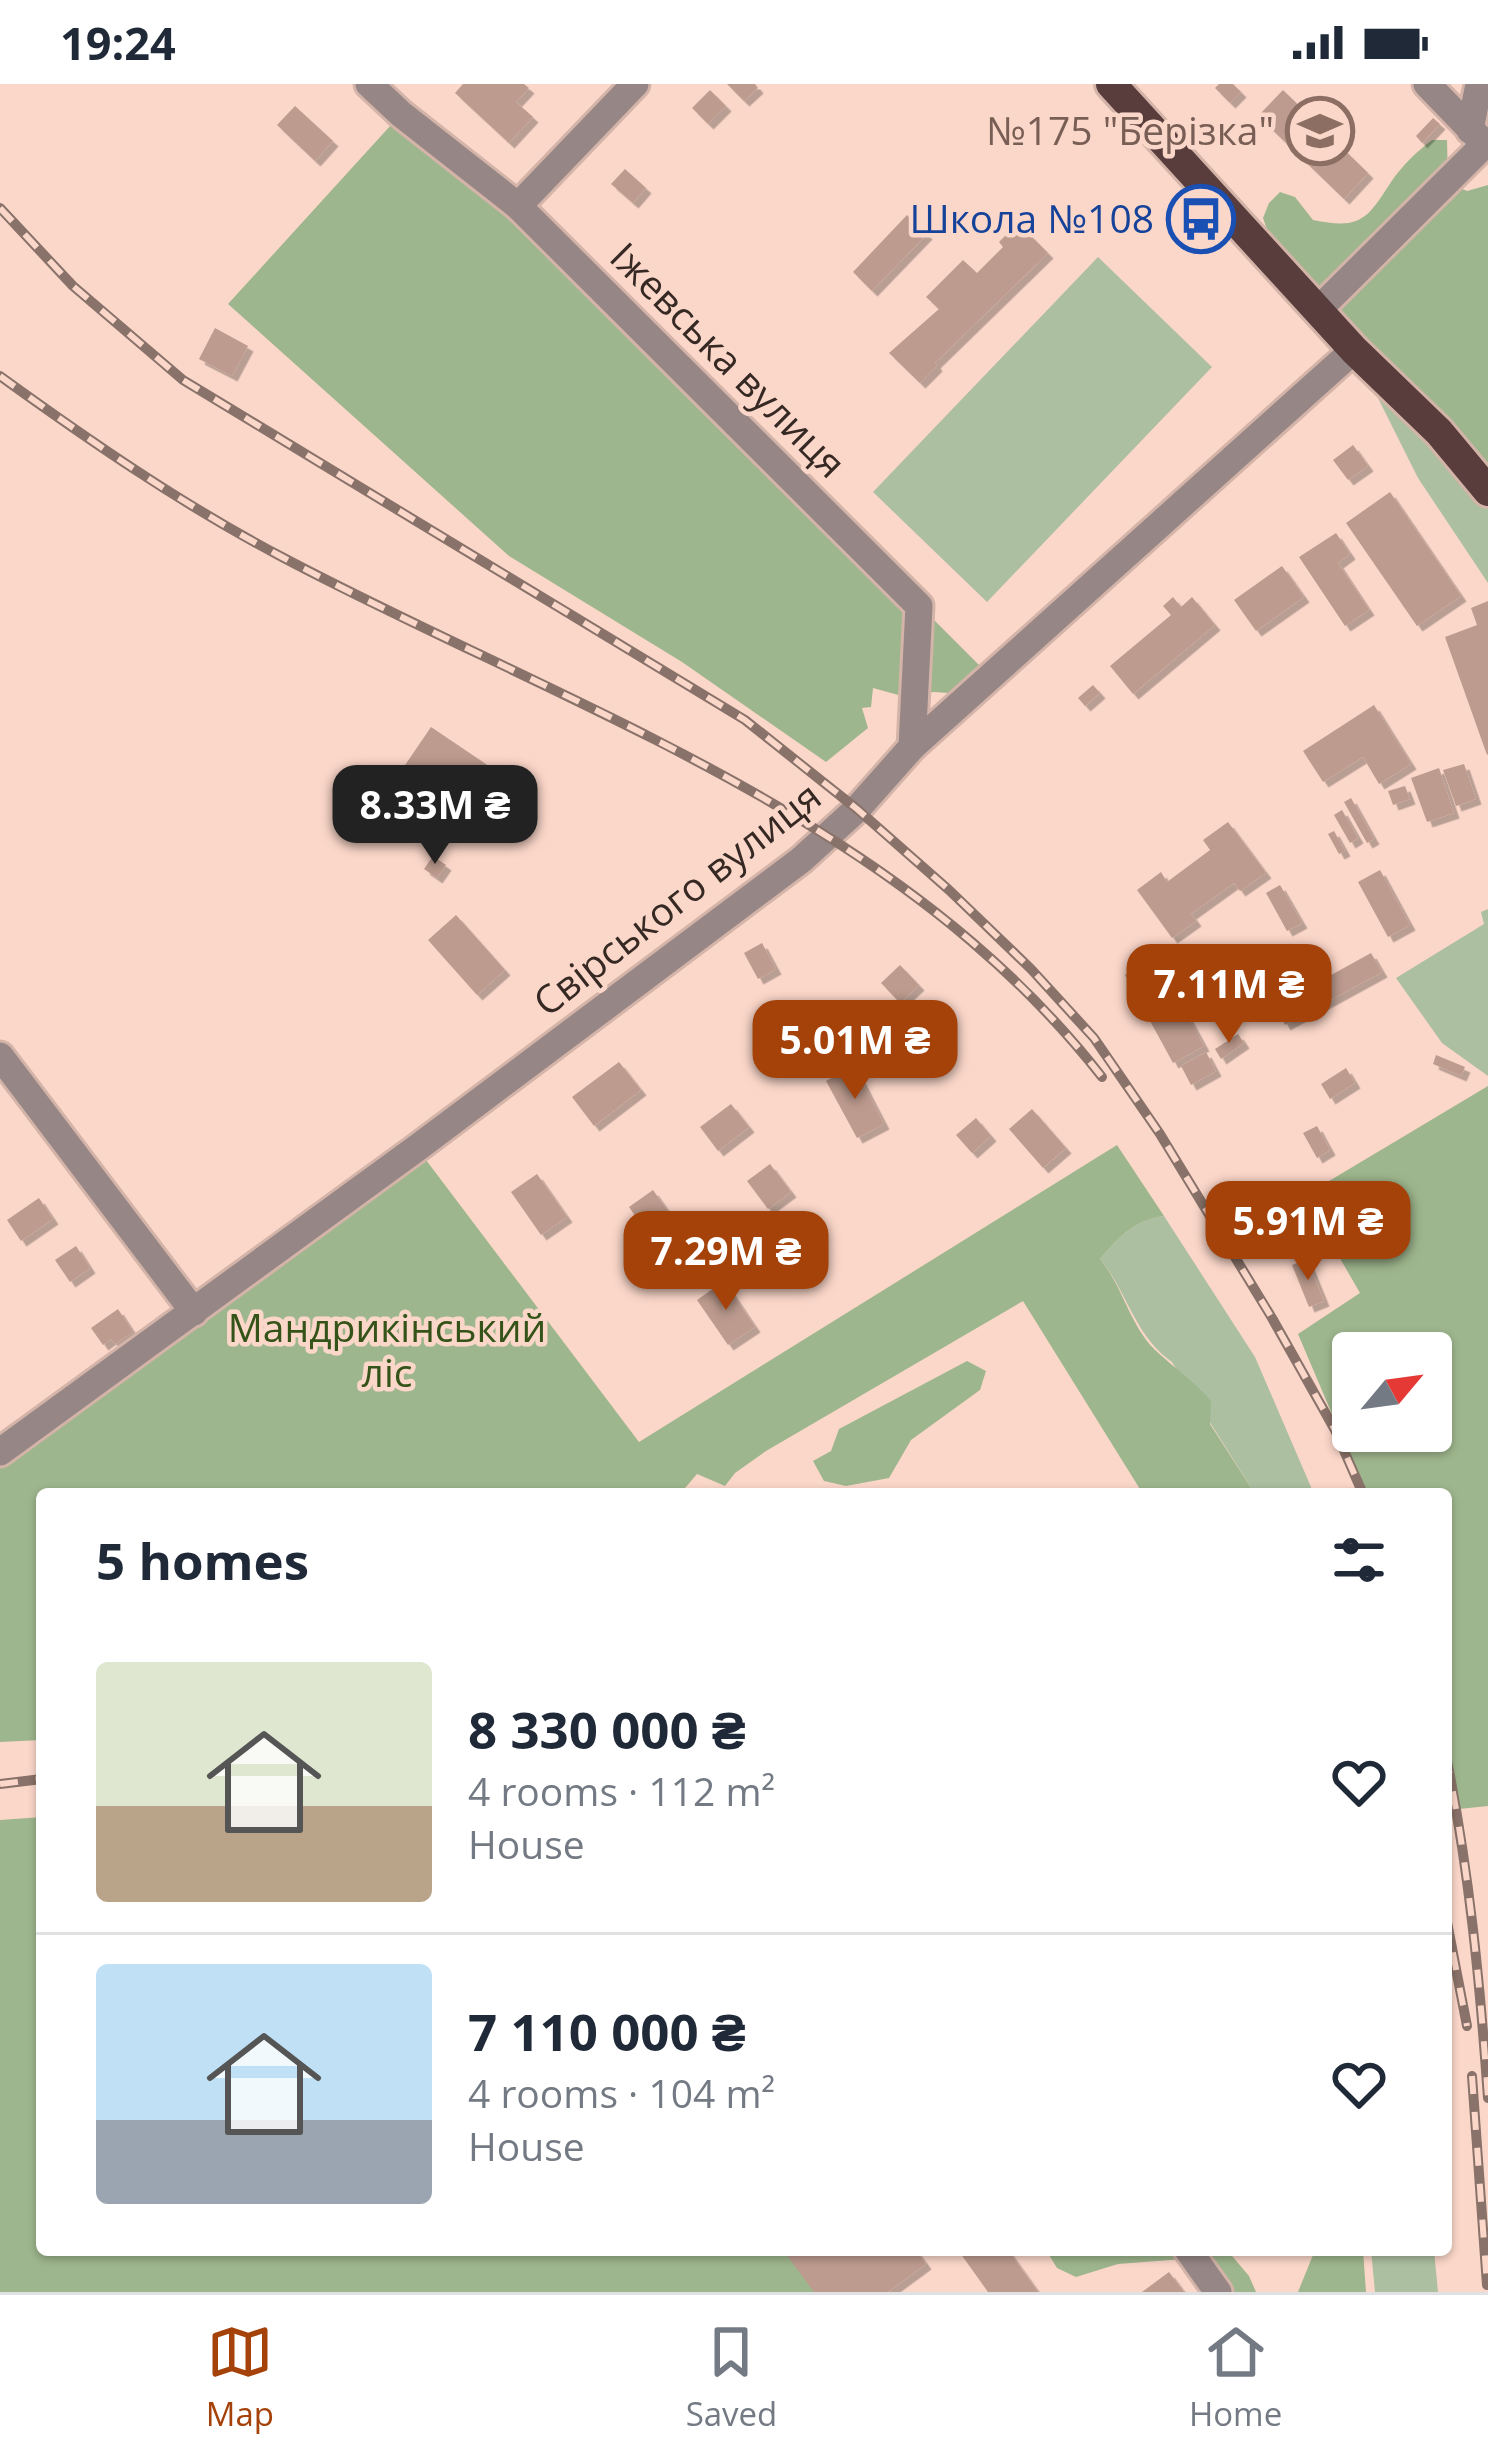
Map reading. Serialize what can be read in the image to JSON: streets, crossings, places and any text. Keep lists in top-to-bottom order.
{
  "streets": {
    "street": ["Іжевська вулиця", "Свірського вулиця"]
  },
  "crossings": [
    ["Іжевська вулиця", "Свірського вулиця"]
  ],
  "parks": ["Мандрикінський ліс"],
  "places": {
    "school or university": ["№175 \"Берізка\""],
    "bus stop": ["Школа №108"]
  },
  "north": "top right",
  "page": {
    "status": "19:24",
    "price": [
      "8.33M ₴",
      "7.11M ₴",
      "5.01M ₴",
      "5.91M ₴",
      "7.29M ₴"
    ],
    "heading": "5 homes",
    "list": [
      {
        "name": "8 330 000 ₴",
        "note": "4 rooms · 112 m² · House"
      },
      {
        "name": "7 110 000 ₴",
        "note": "4 rooms · 104 m² · House"
      }
    ],
    "tabs": ["Map", "Saved", "Home"]
  }
}
